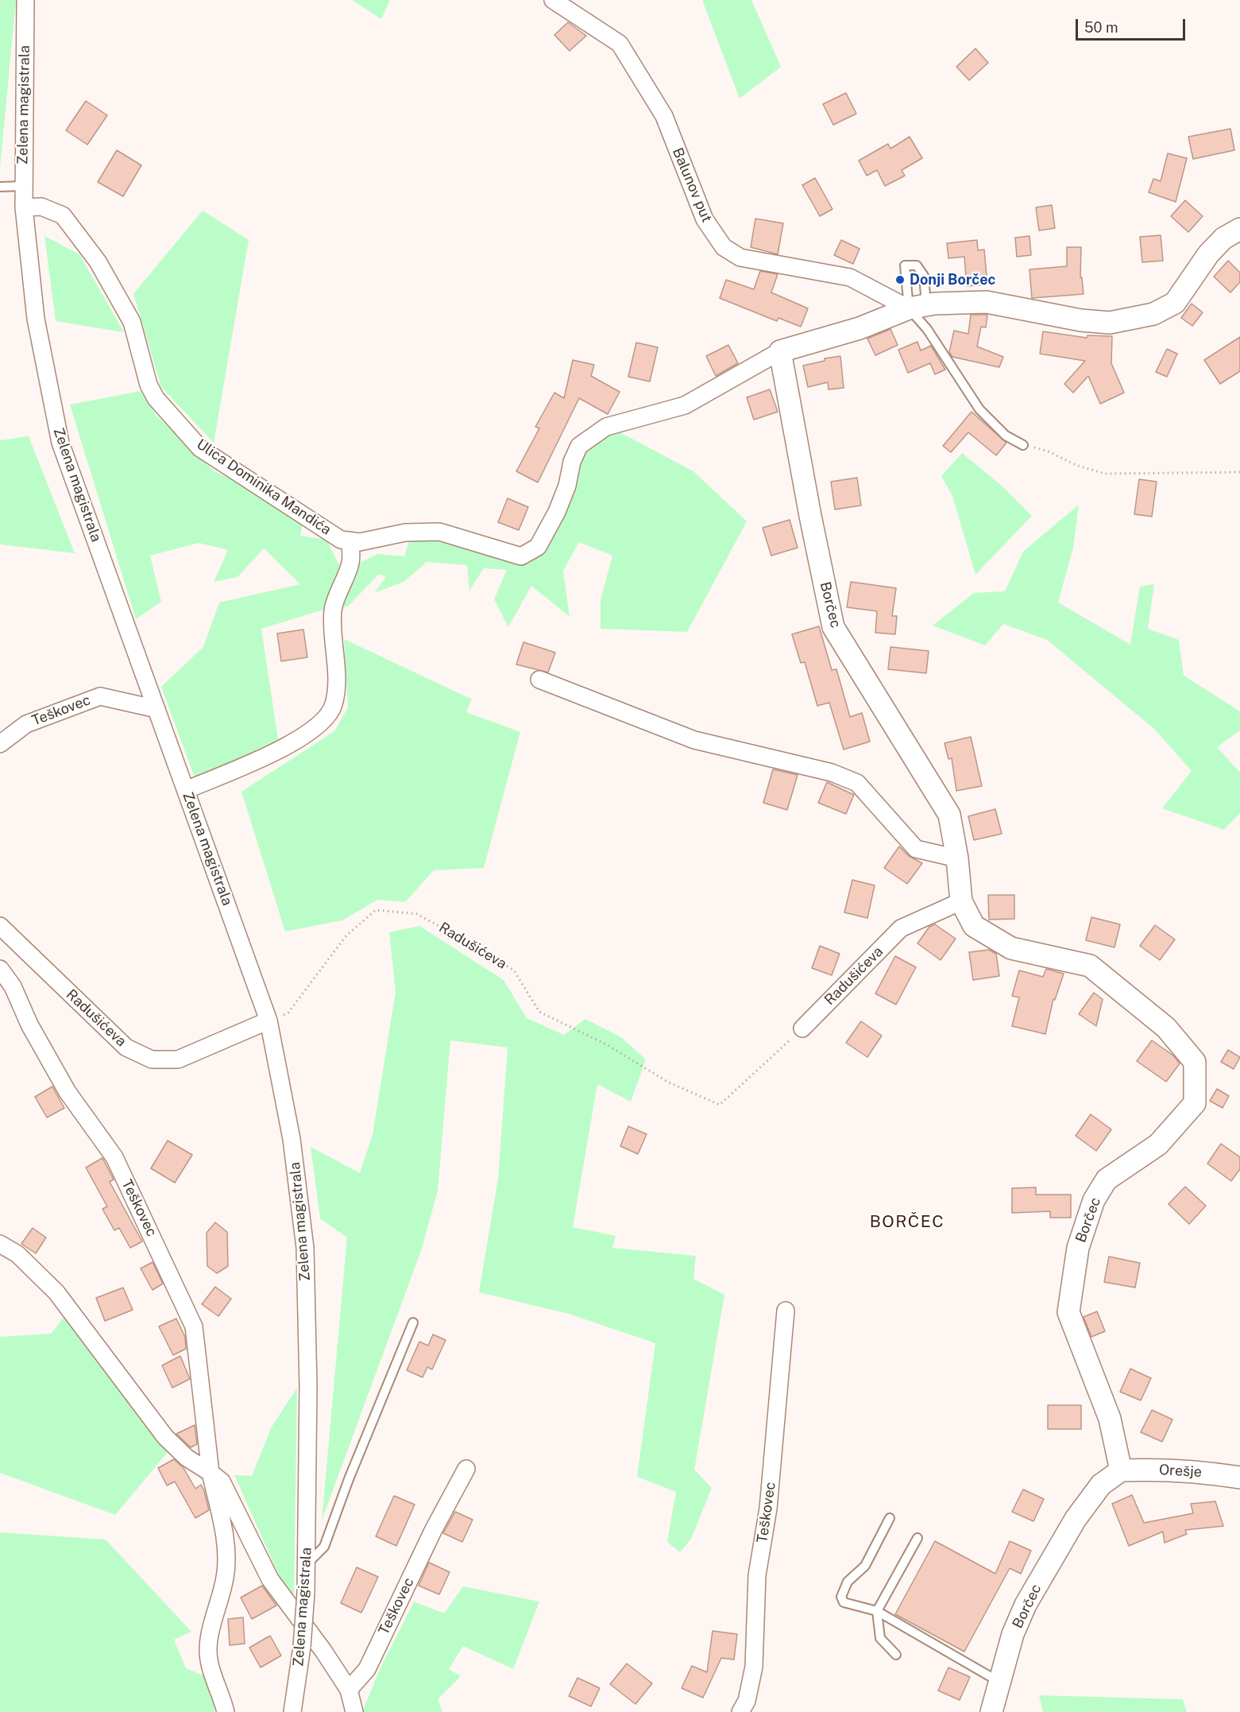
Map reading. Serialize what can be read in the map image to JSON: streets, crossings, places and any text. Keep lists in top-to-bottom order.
{
  "streets": {
    "street": [
      "Zelena magistrala",
      "Balunov put",
      "Ulica Dominika Mandića",
      "Borčec",
      "Teškovec",
      "Radušićeva",
      "Orešje"
    ]
  },
  "crossings": [
    ["Zelena magistrala", "Ulica Dominika Mandića"],
    ["Zelena magistrala", "Teškovec"],
    ["Zelena magistrala", "Radušićeva"],
    ["Balunov put", "Ulica Dominika Mandića"],
    ["Ulica Dominika Mandića", "Borčec"],
    ["Borčec", "Radušićeva"],
    ["Borčec", "Orešje"]
  ],
  "districts": ["BORČEC"],
  "places": ["Donji Borčec"],
  "scale_bar": "50 m"
}
